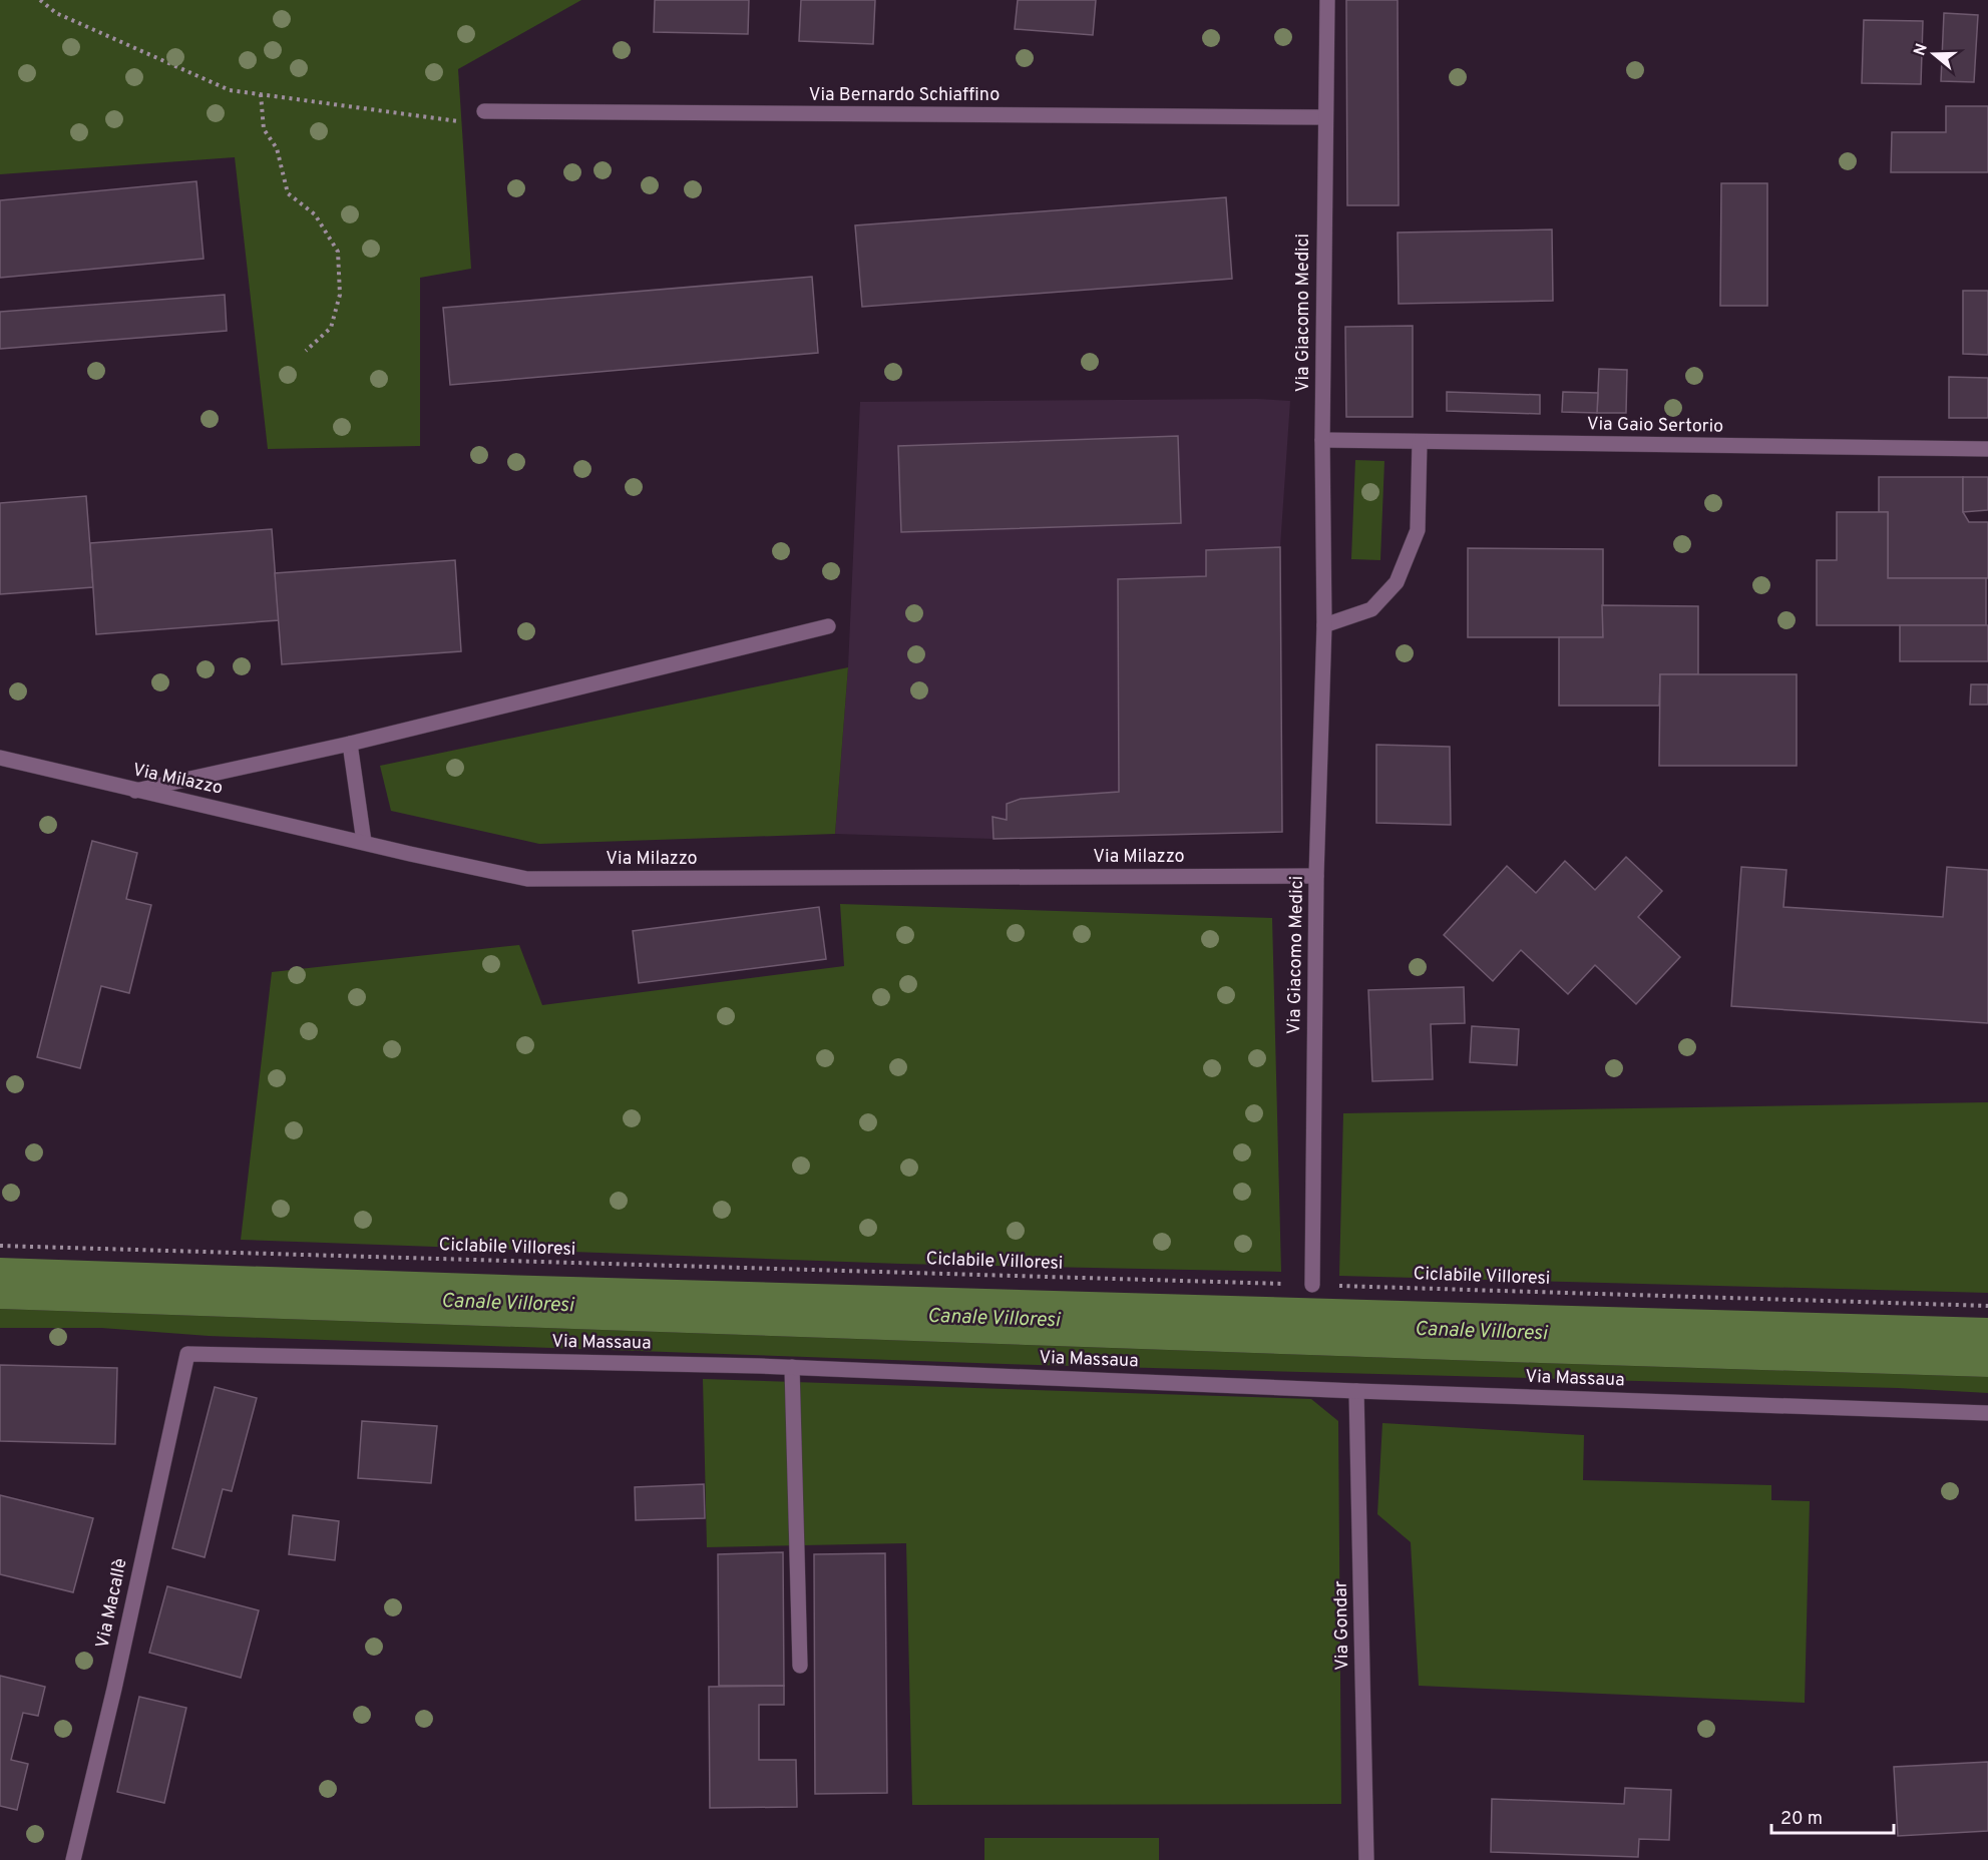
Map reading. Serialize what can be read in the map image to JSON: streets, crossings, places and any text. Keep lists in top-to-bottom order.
{
  "streets": {
    "street": [
      "Via Bernardo Schiaffino",
      "Via Giacomo Medici",
      "Via Gaio Sertorio",
      "Via Milazzo",
      "Via Massaua",
      "Via Macallè",
      "Via Gondar"
    ],
    "path": ["Ciclabile Villoresi"]
  },
  "crossings": [
    ["Via Bernardo Schiaffino", "Via Giacomo Medici"],
    ["Via Giacomo Medici", "Via Gaio Sertorio"],
    ["Via Giacomo Medici", "Via Milazzo"],
    ["Via Giacomo Medici", "Ciclabile Villoresi"],
    ["Via Massaua", "Via Macallè"],
    ["Via Massaua", "Via Gondar"]
  ],
  "water": ["Canale Villoresi"],
  "scale_bar": "20 m",
  "north": "left"
}
